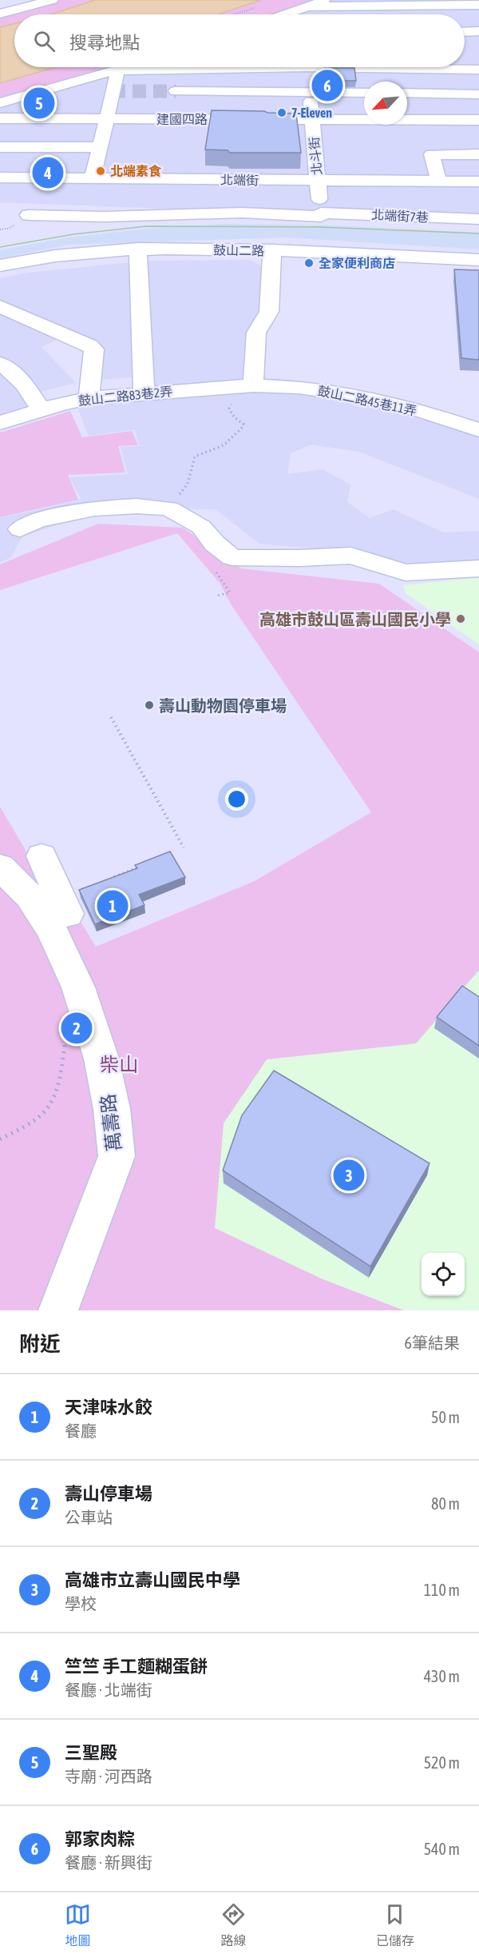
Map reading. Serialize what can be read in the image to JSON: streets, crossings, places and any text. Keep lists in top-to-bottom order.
{
  "streets": {
    "street": [
      "建國四路",
      "北斗街",
      "北端街",
      "北端街7巷",
      "鼓山二路",
      "鼓山二路83巷2弄",
      "鼓山二路45巷11弄",
      "萬壽路"
    ]
  },
  "crossings": [
    ["建國四路", "北斗街"],
    ["北斗街", "北端街"],
    ["北斗街", "北端街7巷"],
    ["北斗街", "鼓山二路"],
    ["鼓山二路83巷2弄", "鼓山二路45巷11弄"]
  ],
  "parks": ["柴山"],
  "places": [
    "7-Eleven",
    "北端素食",
    "全家便利商店",
    "高雄市鼓山區壽山國民小學",
    "壽山動物園停車場"
  ],
  "north": "bottom left",
  "page": {
    "search": "搜尋地點",
    "pins": [
      "6",
      "5",
      "4",
      "1",
      "2",
      "3"
    ],
    "heading": ["附近", "6筆結果"],
    "list": [
      {
        "mark": "1",
        "name": "天津味水餃",
        "note": "餐廳",
        "value": "50 m"
      },
      {
        "mark": "2",
        "name": "壽山停車場",
        "note": "公車站",
        "value": "80 m"
      },
      {
        "mark": "3",
        "name": "高雄市立壽山國民中學",
        "note": "學校",
        "value": "110 m"
      },
      {
        "mark": "4",
        "name": "竺竺 手工麵糊蛋餅",
        "note": "餐廳 · 北端街",
        "value": "430 m"
      },
      {
        "mark": "5",
        "name": "三聖殿",
        "note": "寺廟 · 河西路",
        "value": "520 m"
      },
      {
        "mark": "6",
        "name": "郭家肉粽",
        "note": "餐廳 · 新興街",
        "value": "540 m"
      }
    ],
    "nav": ["地圖", "路線", "已儲存"]
  }
}
